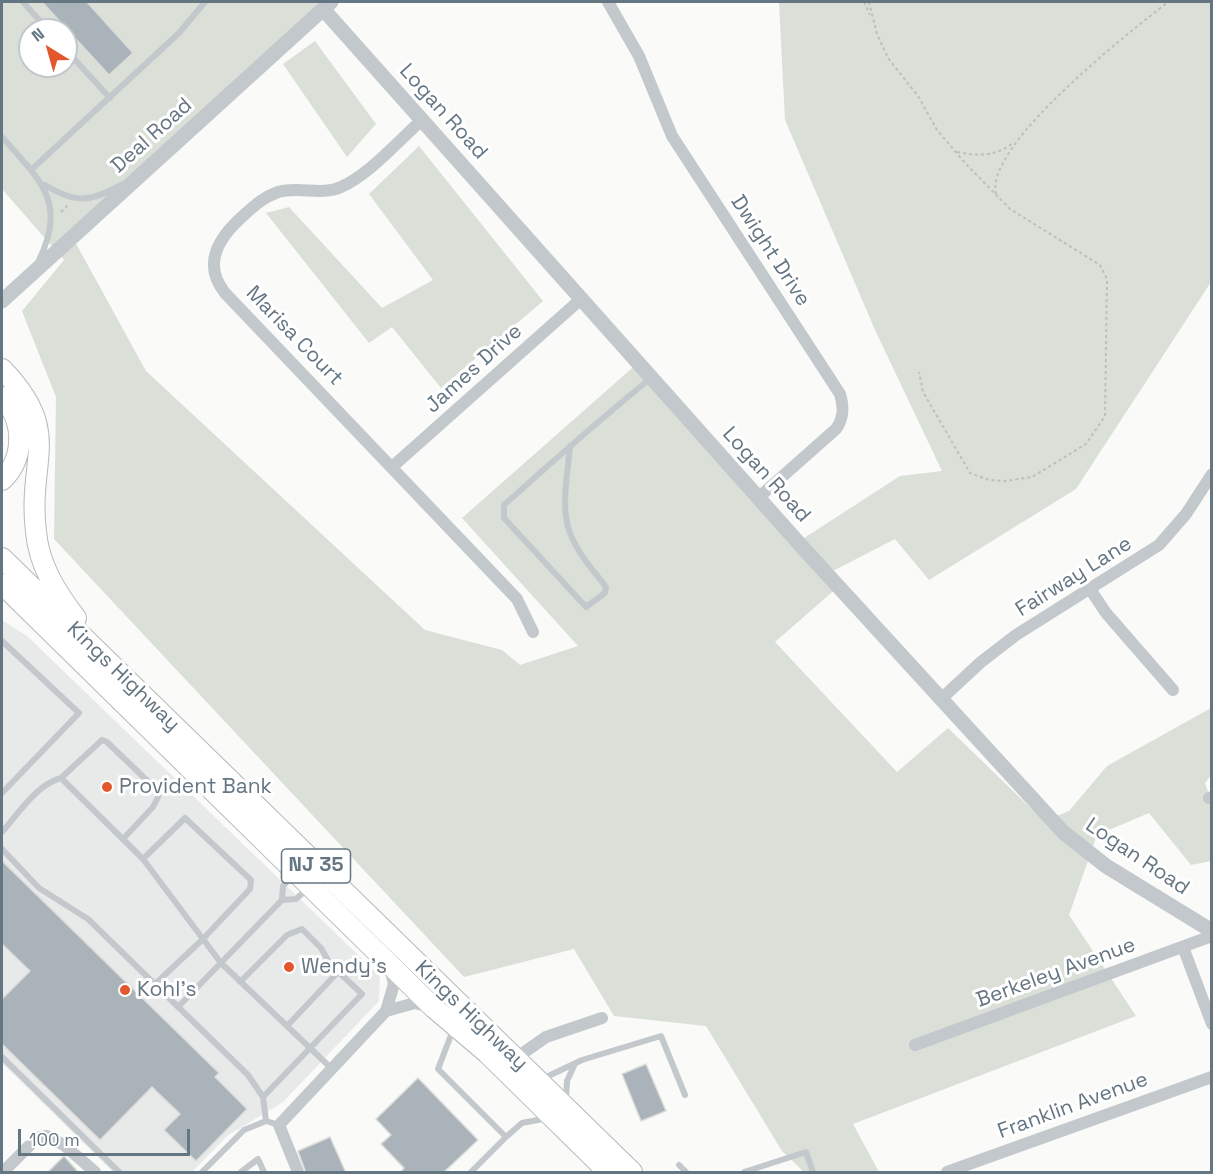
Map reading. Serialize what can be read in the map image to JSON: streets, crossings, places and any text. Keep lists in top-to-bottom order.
{
  "streets": {
    "main road": ["Kings Highway", "NJ 35"],
    "street": [
      "Logan Road",
      "Deal Road",
      "Dwight Drive",
      "Marisa Court",
      "James Drive",
      "Fairway Lane",
      "Berkeley Avenue",
      "Franklin Avenue"
    ]
  },
  "crossings": [
    ["Logan Road", "Deal Road"],
    ["Logan Road", "Dwight Drive"],
    ["Logan Road", "Marisa Court"],
    ["Logan Road", "James Drive"],
    ["Logan Road", "Fairway Lane"],
    ["Marisa Court", "James Drive"]
  ],
  "places": ["Provident Bank", "Wendy's", "Kohl's"],
  "scale_bar": "100 m",
  "north": "top left"
}
